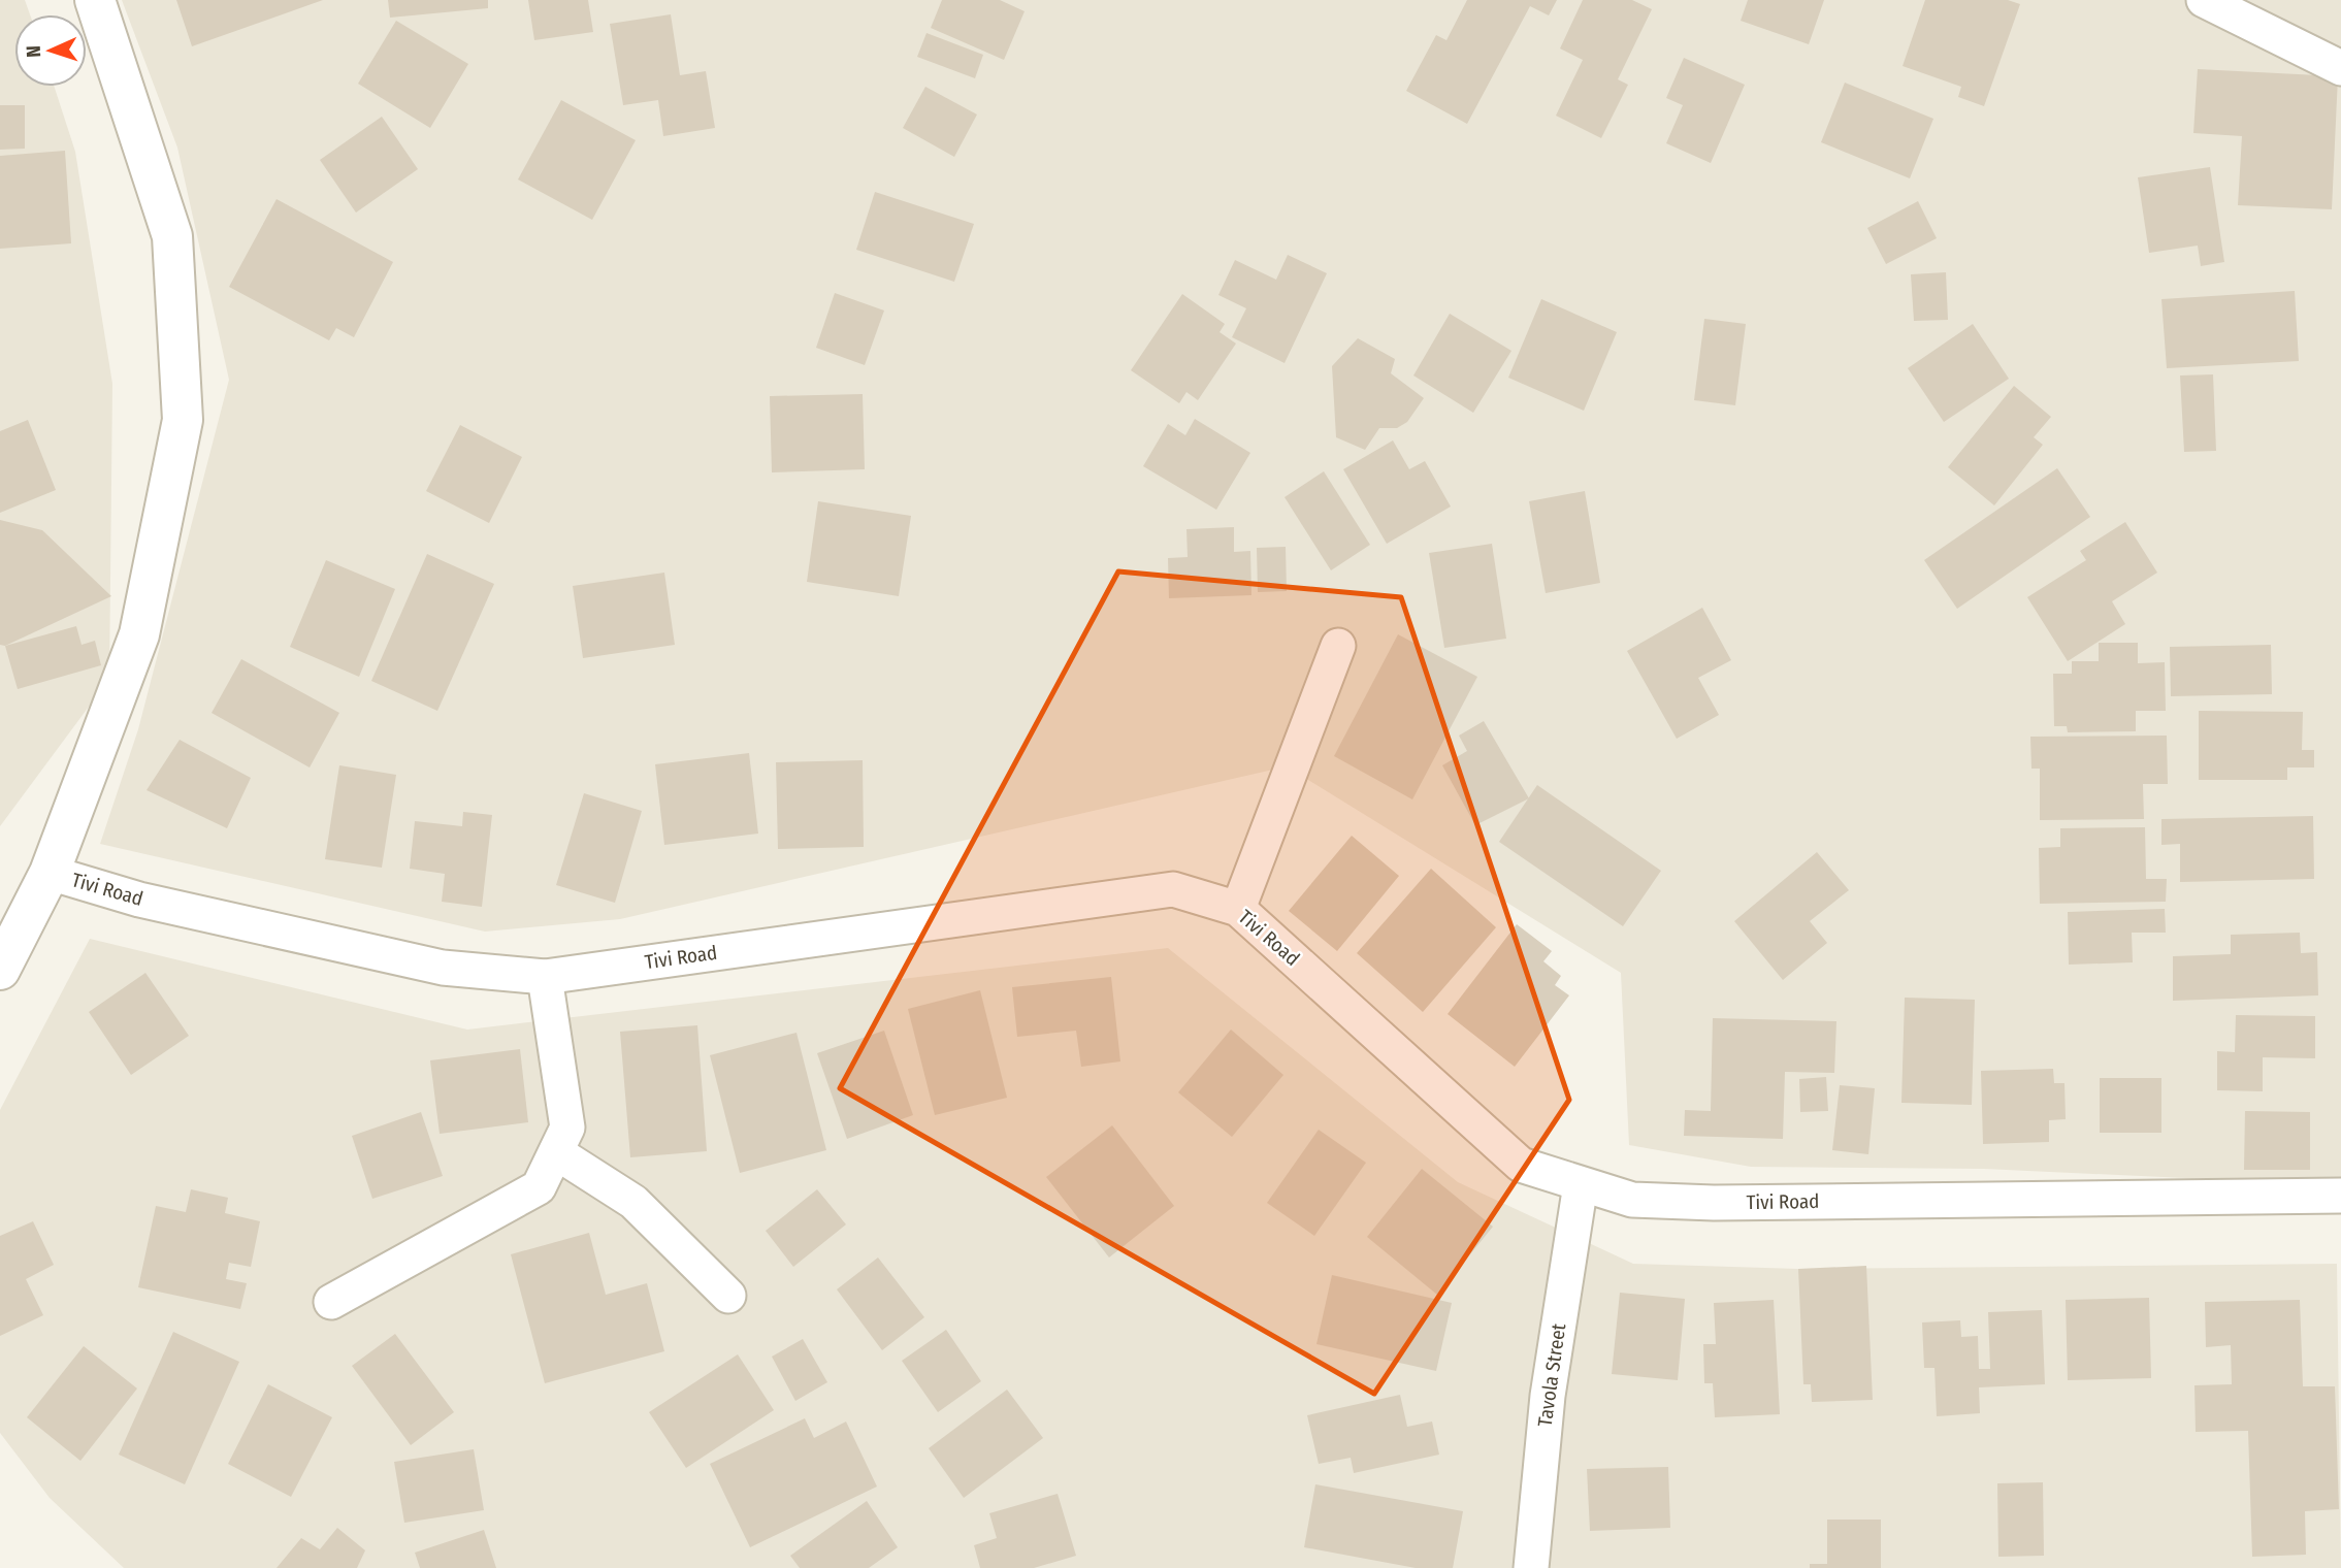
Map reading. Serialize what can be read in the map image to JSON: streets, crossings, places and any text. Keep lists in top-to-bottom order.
{
  "streets": {
    "street": ["Tivi Road", "Tavola Street"]
  },
  "crossings": [
    ["Tivi Road", "Tavola Street"]
  ],
  "north": "left"
}
